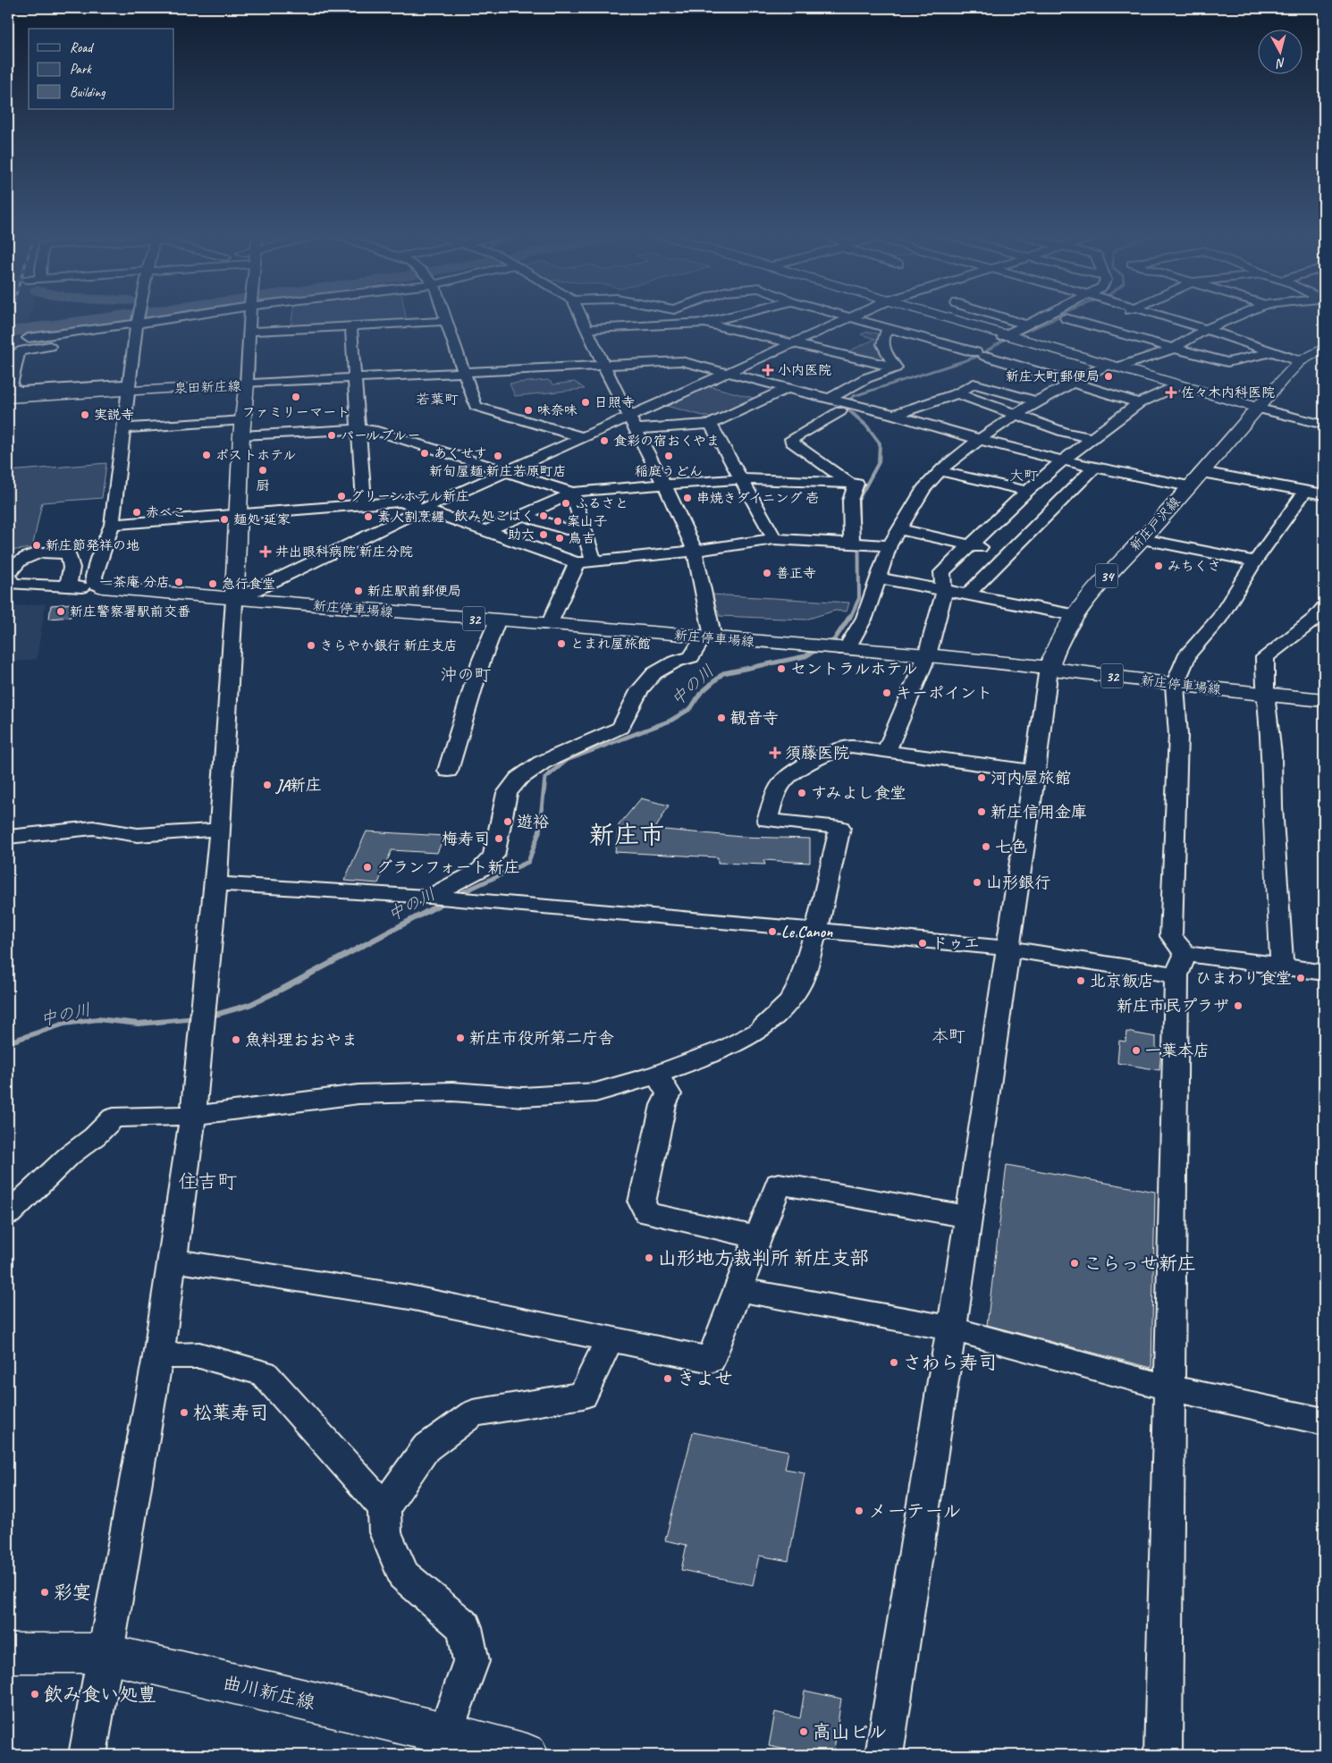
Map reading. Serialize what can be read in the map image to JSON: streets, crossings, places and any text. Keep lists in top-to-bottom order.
{
  "streets": {
    "main road": [
      "泉田新庄線",
      "新庄戸沢線",
      "34",
      "新庄停車場線",
      "32",
      "曲川新庄線"
    ]
  },
  "crossings": [
    ["泉田新庄線", "新庄停車場線"],
    ["新庄戸沢線", "新庄停車場線"]
  ],
  "districts": [
    "若葉町",
    "大町",
    "沖の町",
    "新庄市",
    "本町",
    "住吉町"
  ],
  "water": ["中の川"],
  "places": {
    "health": [
      "小内医院",
      "佐々木内科医院",
      "井出眼科病院 新庄分院",
      "須藤医院"
    ],
    "other": [
      "新庄大町郵便局",
      "ファミリーマート",
      "日照寺",
      "味奈味",
      "実説寺",
      "パールブルー",
      "食彩の宿おくやま",
      "あくせす",
      "ポストホテル",
      "新旬屋麺 新庄若原町店",
      "稲庭うどん",
      "厨",
      "グリーンホテル新庄",
      "串焼きダイニング 壱",
      "ふるさと",
      "赤べこ",
      "飲み処こはく",
      "素人割烹纒",
      "麺処 延家",
      "案山子",
      "助六",
      "鳥吉",
      "新庄節発祥の地",
      "みちくさ",
      "善正寺",
      "一茶庵 分店",
      "急行食堂",
      "新庄駅前郵便局",
      "新庄警察署駅前交番",
      "とまれ屋旅館",
      "きらやか銀行 新庄支店",
      "セントラルホテル",
      "キーポイント",
      "観音寺",
      "河内屋旅館",
      "JA新庄",
      "すみよし食堂",
      "新庄信用金庫",
      "遊裕",
      "梅寿司",
      "七色",
      "グランフォート新庄",
      "山形銀行",
      "Le Canon",
      "ドゥエ",
      "ひまわり食堂",
      "北京飯店",
      "新庄市民プラザ",
      "新庄市役所第二庁舎",
      "魚料理おおやま",
      "一葉本店",
      "山形地方裁判所 新庄支部",
      "こらっせ新庄",
      "さわら寿司",
      "きよせ",
      "松葉寿司",
      "メーテール",
      "彩宴",
      "飲み食い処豊",
      "高山ビル"
    ]
  },
  "legend": ["Road", "Park", "Building"],
  "north": "bottom"
}
